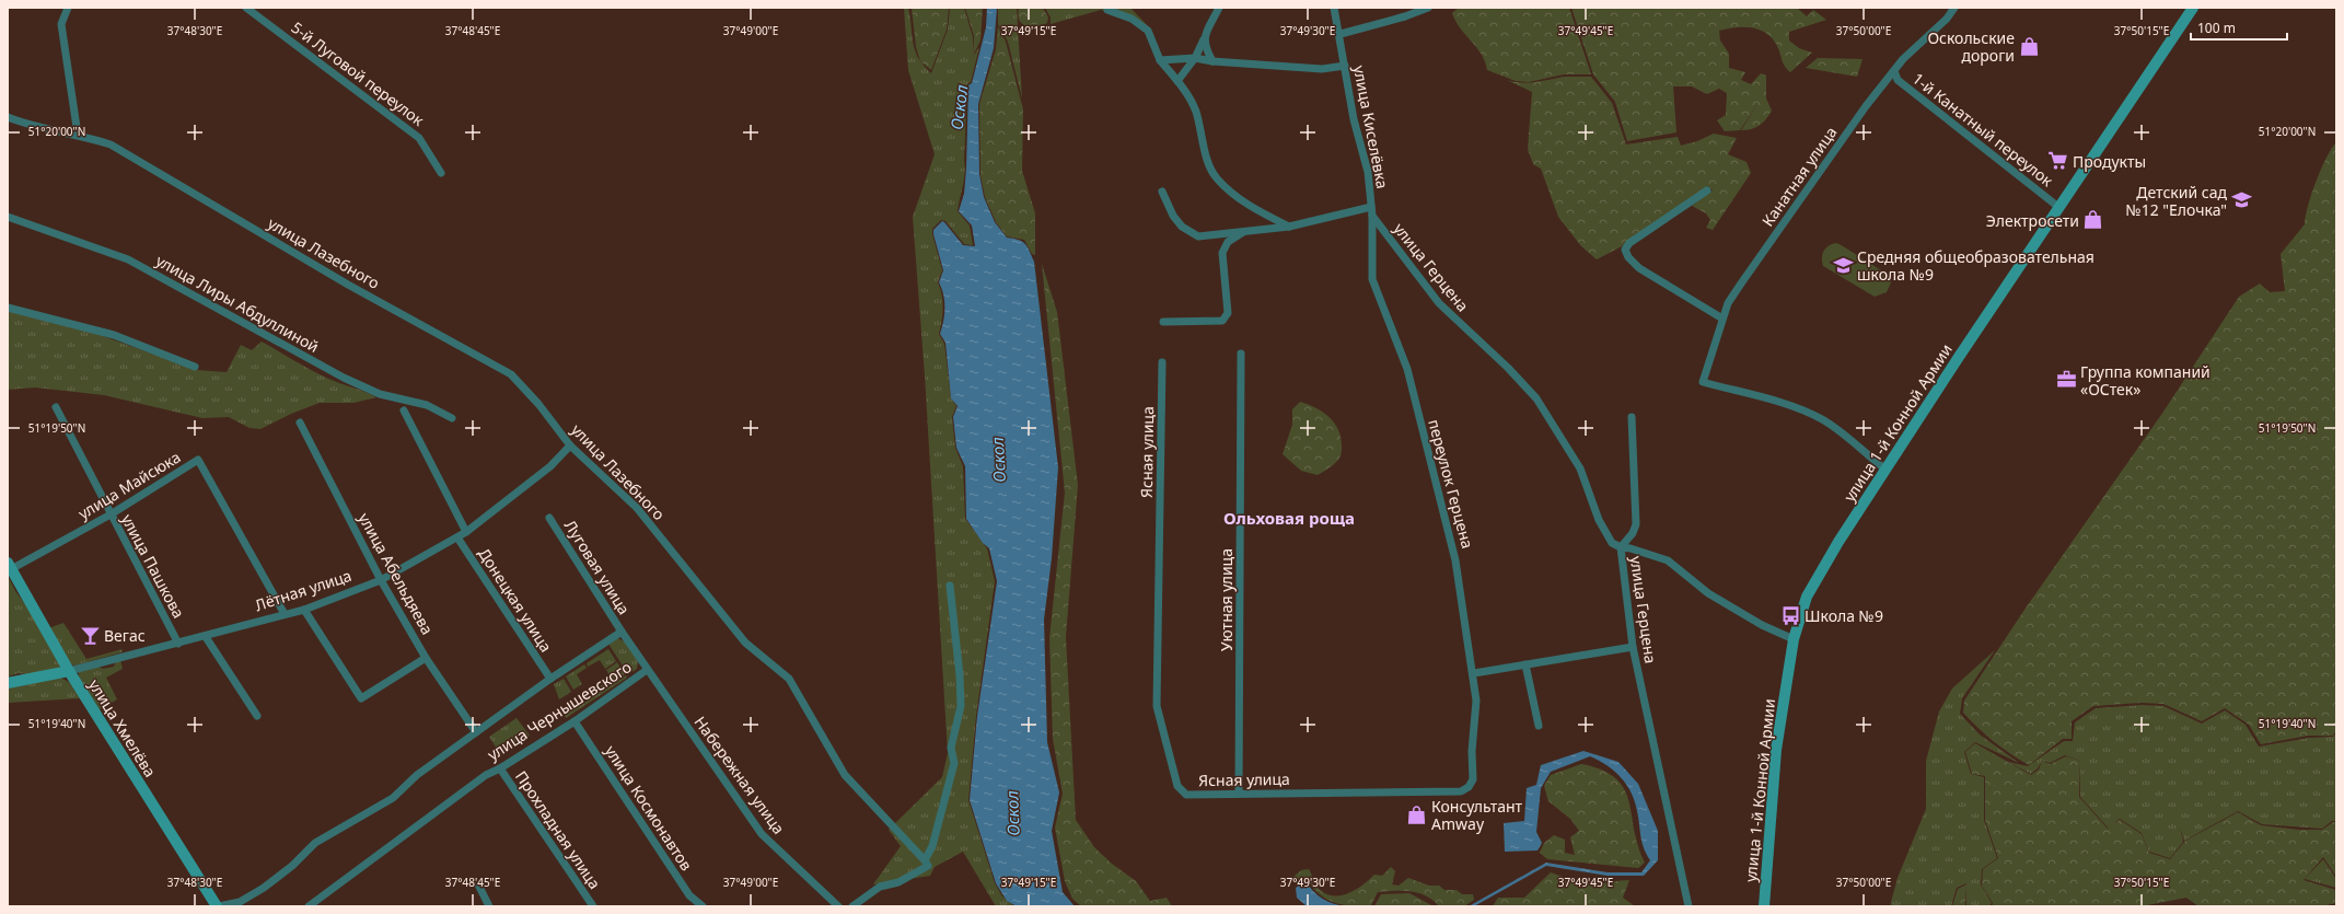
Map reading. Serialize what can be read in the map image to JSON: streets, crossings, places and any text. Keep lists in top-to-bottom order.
{
  "streets": {
    "main road": ["улица 1-й Конной Армии", "Лётная улица", "улица Хмелёва"],
    "street": [
      "5-й Луговой переулок",
      "улица Киселёвка",
      "1-й Канатный переулок",
      "Канатная улица",
      "улица Лазебного",
      "улица Герцена",
      "улица Лиры Абдуллиной",
      "Ясная улица",
      "переулок Герцена",
      "улица Майсюка",
      "улица Пашкова",
      "Луговая улица",
      "улица Абельдяева",
      "Донецкая улица",
      "Уютная улица",
      "улица Чернышевского",
      "Набережная улица",
      "улица Космонавтов",
      "Прохладная улица"
    ]
  },
  "crossings": [
    ["улица Киселёвка", "улица Герцена"],
    ["улица Киселёвка", "переулок Герцена"],
    ["1-й Канатный переулок", "Канатная улица"],
    ["1-й Канатный переулок", "улица 1-й Конной Армии"],
    ["Канатная улица", "улица 1-й Конной Армии"],
    ["улица Лазебного", "Лётная улица"],
    ["Ясная улица", "переулок Герцена"],
    ["Ясная улица", "Уютная улица"],
    ["улица Майсюка", "улица Пашкова"],
    ["улица Майсюка", "Лётная улица"],
    ["улица Майсюка", "улица Хмелёва"],
    ["улица Пашкова", "Лётная улица"],
    ["Луговая улица", "улица Чернышевского"],
    ["улица Абельдяева", "Лётная улица"],
    ["улица Абельдяева", "улица Чернышевского"],
    ["Лётная улица", "Донецкая улица"],
    ["Лётная улица", "улица Хмелёва"],
    ["Донецкая улица", "улица Чернышевского"],
    ["улица Чернышевского", "улица Хмелёва"],
    ["улица Чернышевского", "Набережная улица"],
    ["улица Чернышевского", "улица Космонавтов"],
    ["улица Чернышевского", "Прохладная улица"]
  ],
  "districts": ["Ольховая роща"],
  "water": ["Оскол"],
  "places": {
    "shop": ["Оскольские дороги", "Электросети", "Консультант Amway"],
    "supermarket": ["Продукты"],
    "school or university": ["Детский сад №12 \"Елочка\"", "Средняя общеобразовательная школа №9"],
    "office": ["Группа компаний «ОСтек»"],
    "bus stop": ["Школа №9"],
    "bar": ["Вегас"]
  },
  "scale_bar": "100 m",
  "coordinates": [
    "37°48'30\"E",
    "37°48'45\"E",
    "37°49'00\"E",
    "37°49'15\"E",
    "37°49'30\"E",
    "37°49'45\"E",
    "37°50'00\"E",
    "37°50'15\"E",
    "51°20'00\"N",
    "51°19'50\"N",
    "51°19'40\"N"
  ]
}
